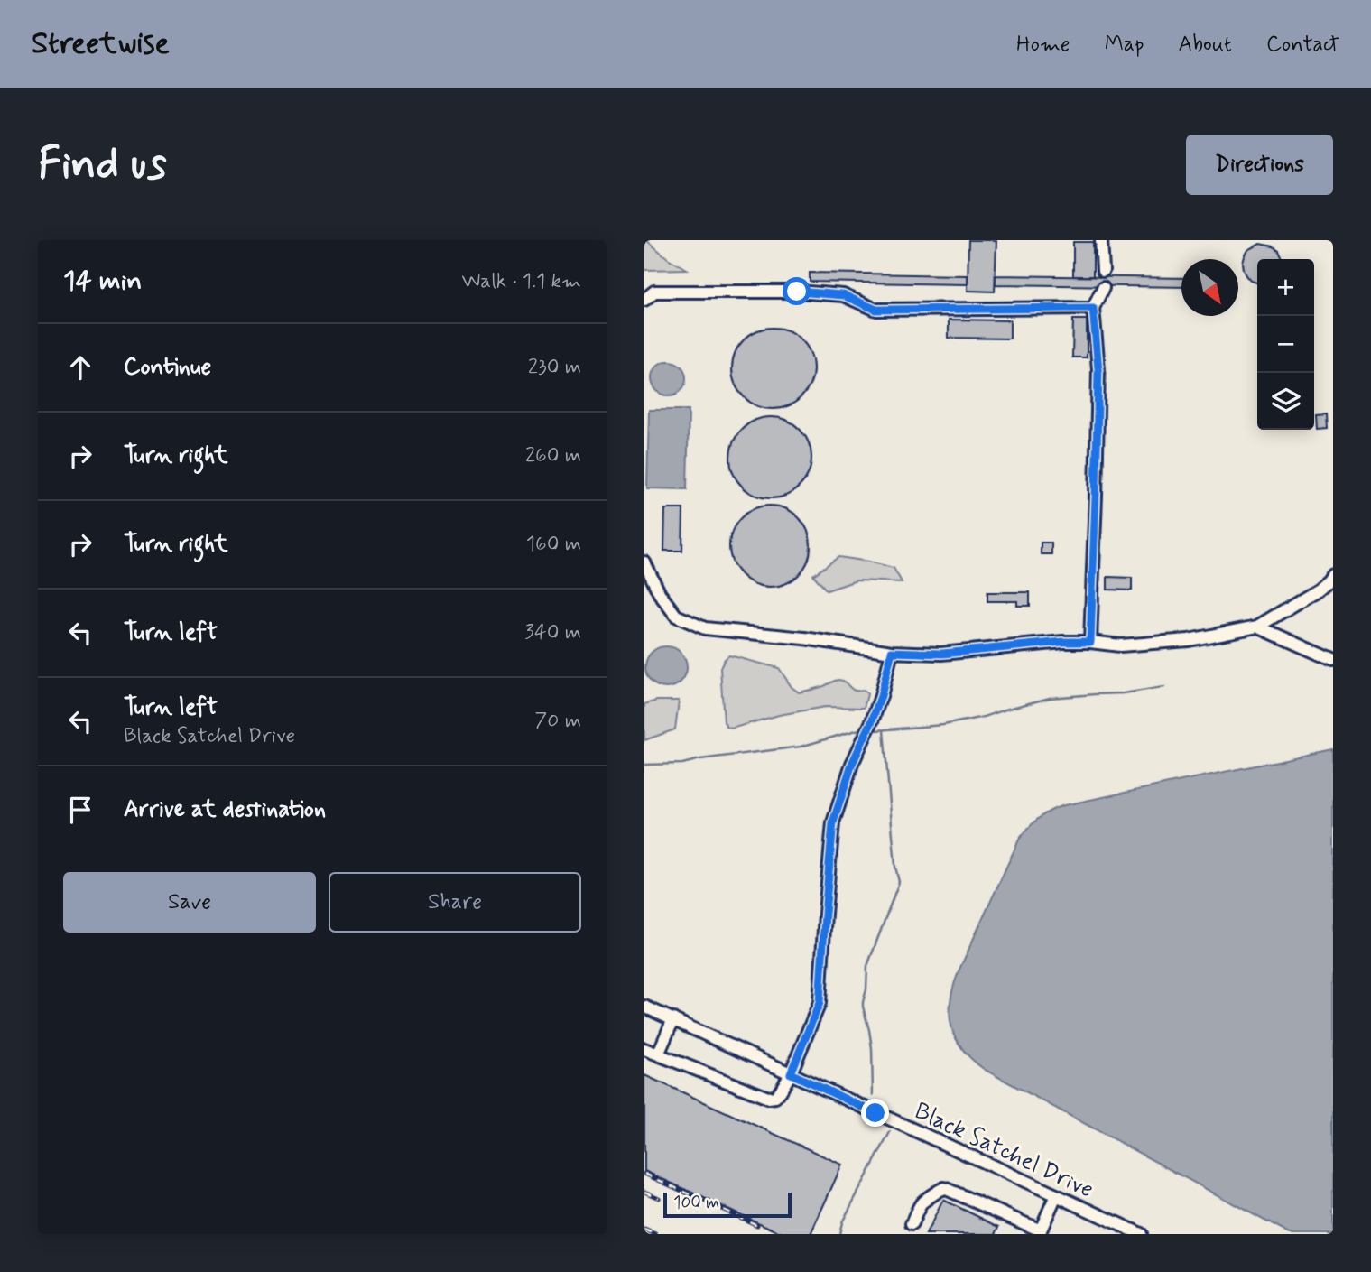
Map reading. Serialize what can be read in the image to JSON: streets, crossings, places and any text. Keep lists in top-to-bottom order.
{
  "streets": {
    "street": ["Black Satchel Drive"]
  },
  "scale_bar": "100 m",
  "north": "bottom right",
  "page": {
    "header": "Streetwise",
    "nav": [
      "Home",
      "Map",
      "About",
      "Contact"
    ],
    "buttons": [
      "Directions",
      ["Save", "Share"]
    ],
    "title": "Find us",
    "heading": ["14 min", "Walk · 1.1 km"],
    "map_buttons": ["+", "−"],
    "list": [
      ["Continue", "230 m"],
      ["Turn right", "260 m"],
      ["Turn right", "160 m"],
      ["Turn left", "340 m"],
      ["Turn left", "Black Satchel Drive", "70 m"],
      "Arrive at destination"
    ],
    "scale": "100 m"
  }
}
